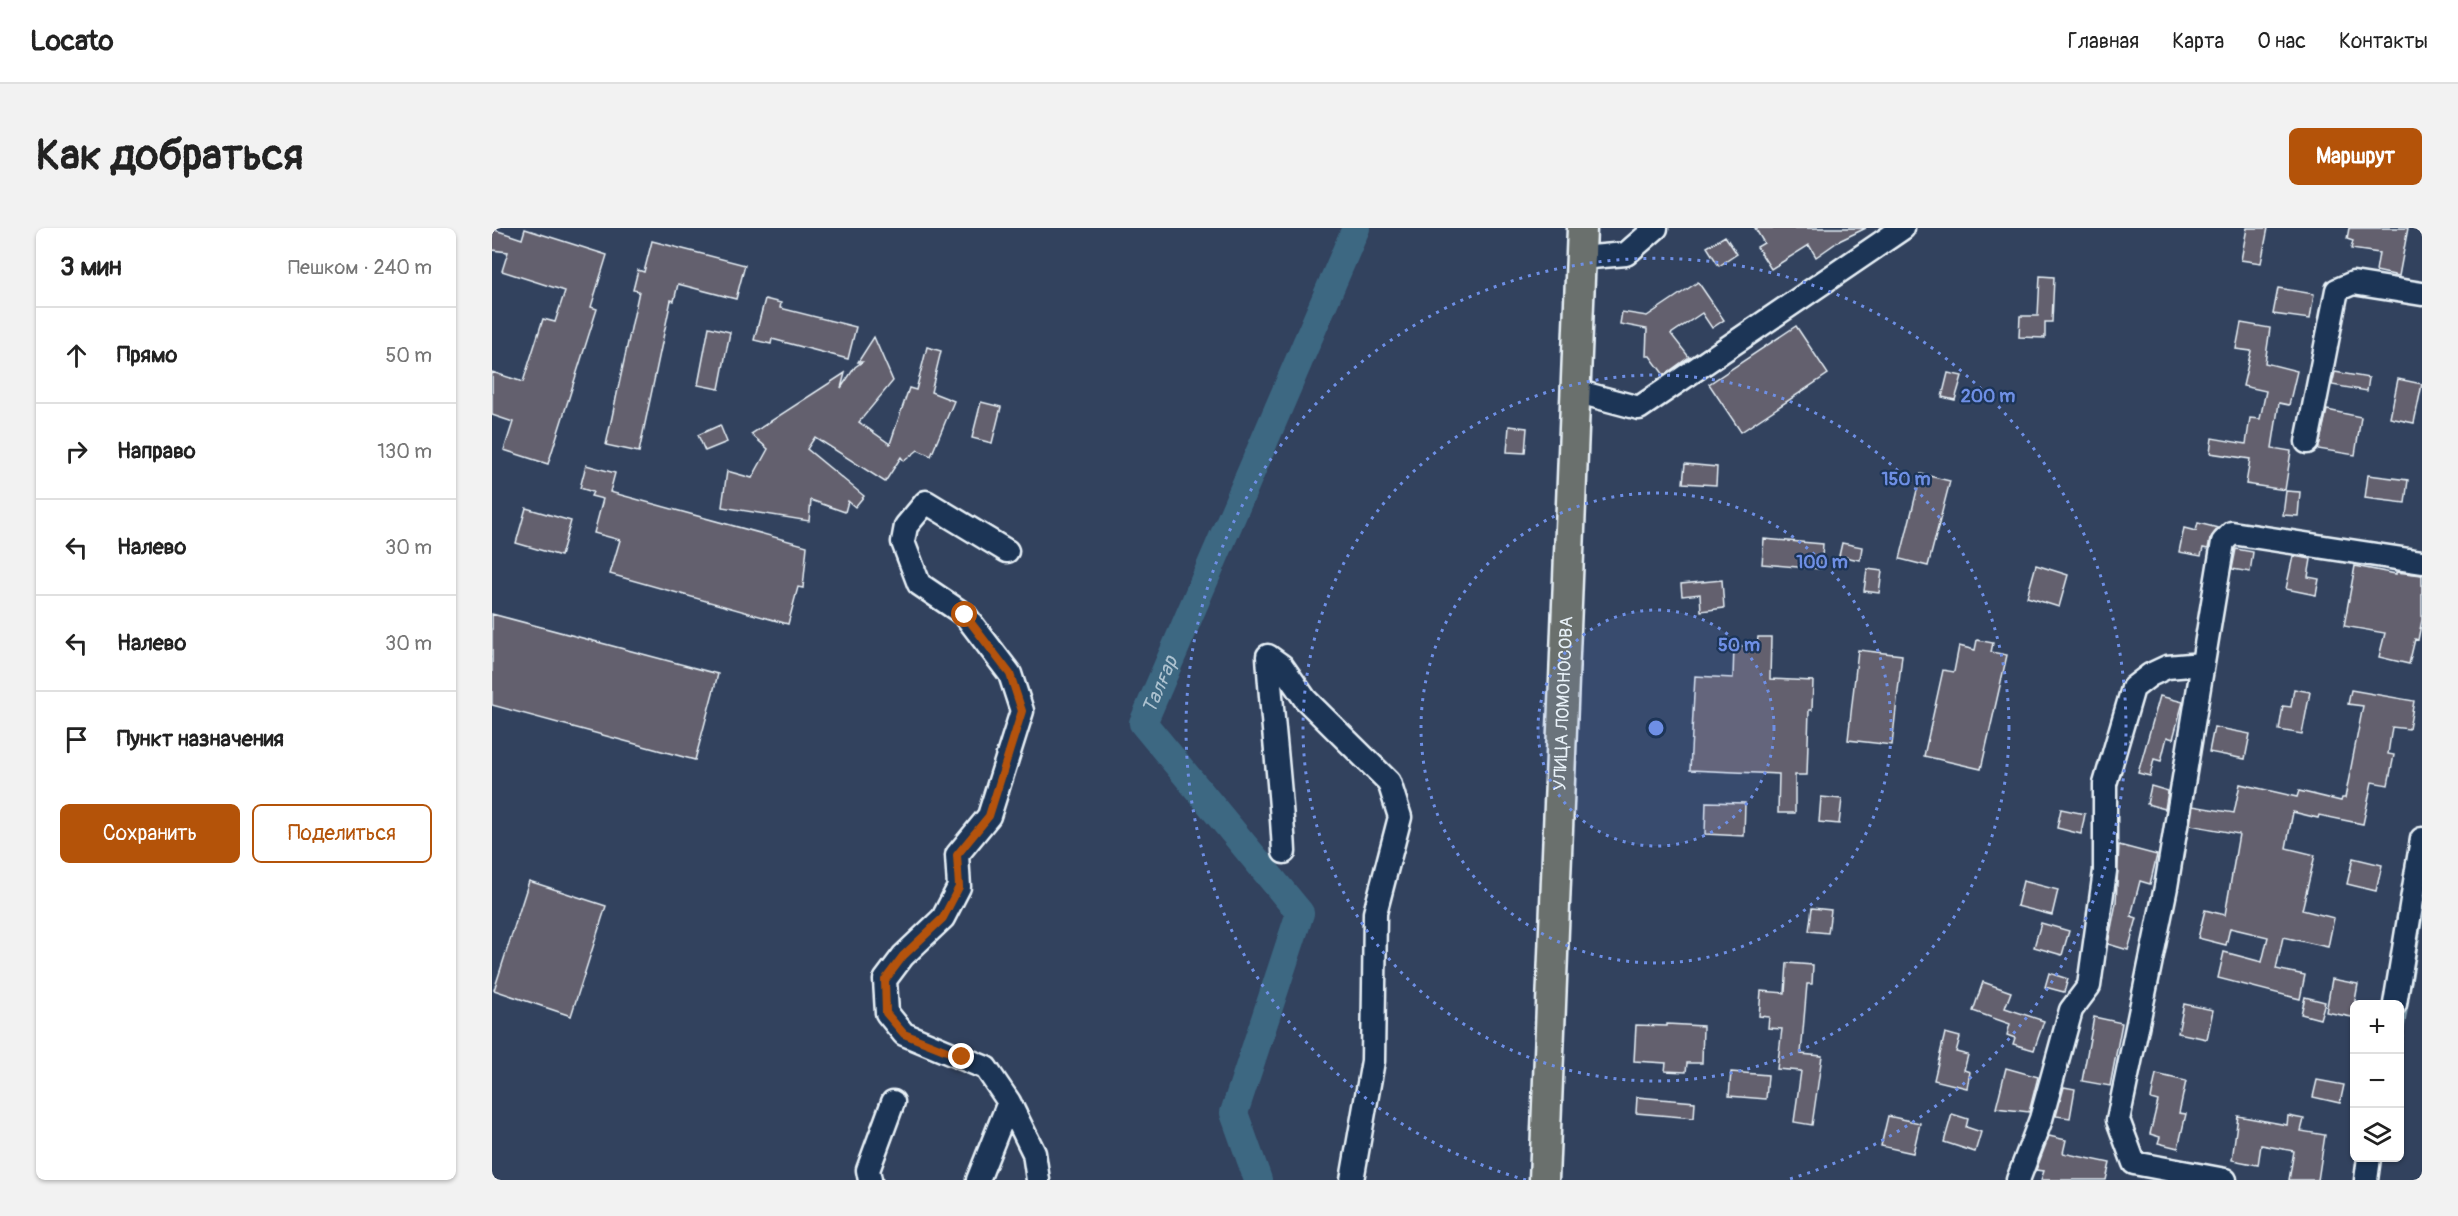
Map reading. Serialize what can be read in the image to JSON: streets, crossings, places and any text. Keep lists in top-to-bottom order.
{
  "streets": {
    "main road": ["УЛИЦА ЛОМОНОСОВА"]
  },
  "water": ["Талғар"],
  "page": {
    "header": "Locato",
    "nav": [
      "Главная",
      "Карта",
      "О нас",
      "Контакты"
    ],
    "buttons": [
      "Маршрут",
      ["Сохранить", "Поделиться"]
    ],
    "title": "Как добраться",
    "heading": ["3 мин", "Пешком · 240 m"],
    "list": [
      ["Прямо", "50 m"],
      ["Направо", "130 m"],
      ["Налево", "30 m"],
      ["Налево", "30 m"],
      "Пункт назначения"
    ],
    "map_buttons": ["+", "−"]
  },
  "rings": [
    "200 m",
    "150 m",
    "100 m",
    "50 m"
  ]
}
